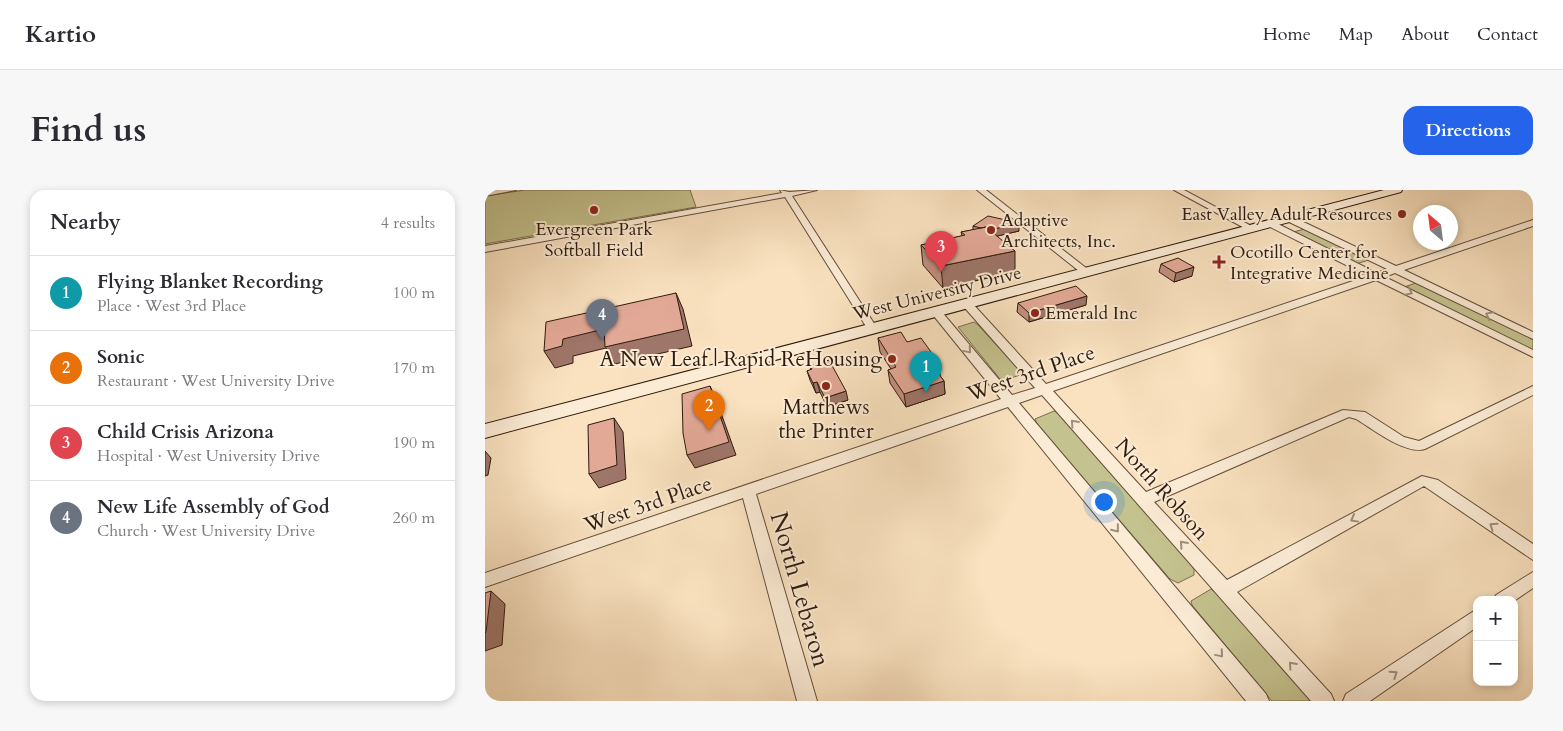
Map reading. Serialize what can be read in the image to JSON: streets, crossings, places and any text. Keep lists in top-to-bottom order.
{
  "streets": {
    "main road": ["West University Drive"],
    "street": ["West 3rd Place", "North Robson", "North Lebaron"]
  },
  "crossings": [
    ["West University Drive", "North Robson"],
    ["West 3rd Place", "North Robson"],
    ["West 3rd Place", "North Lebaron"]
  ],
  "places": {
    "other": [
      "Evergreen Park Softball Field",
      "East Valley Adult Resources",
      "Adaptive Architects, Inc.",
      "Emerald Inc",
      "A New Leaf | Rapid ReHousing",
      "Matthews the Printer"
    ],
    "health": ["Ocotillo Center for Integrative Medicine"]
  },
  "north": "top left",
  "page": {
    "header": "Kartio",
    "nav": [
      "Home",
      "Map",
      "About",
      "Contact"
    ],
    "title": "Find us",
    "buttons": "Directions",
    "heading": ["Nearby", "4 results"],
    "pins": [
      "3",
      "4",
      "1",
      "2"
    ],
    "list": [
      {
        "mark": "1",
        "name": "Flying Blanket Recording",
        "note": "Place · West 3rd Place",
        "value": "100 m"
      },
      {
        "mark": "2",
        "name": "Sonic",
        "note": "Restaurant · West University Drive",
        "value": "170 m"
      },
      {
        "mark": "3",
        "name": "Child Crisis Arizona",
        "note": "Hospital · West University Drive",
        "value": "190 m"
      },
      {
        "mark": "4",
        "name": "New Life Assembly of God",
        "note": "Church · West University Drive",
        "value": "260 m"
      }
    ],
    "map_buttons": ["+", "−"]
  }
}
